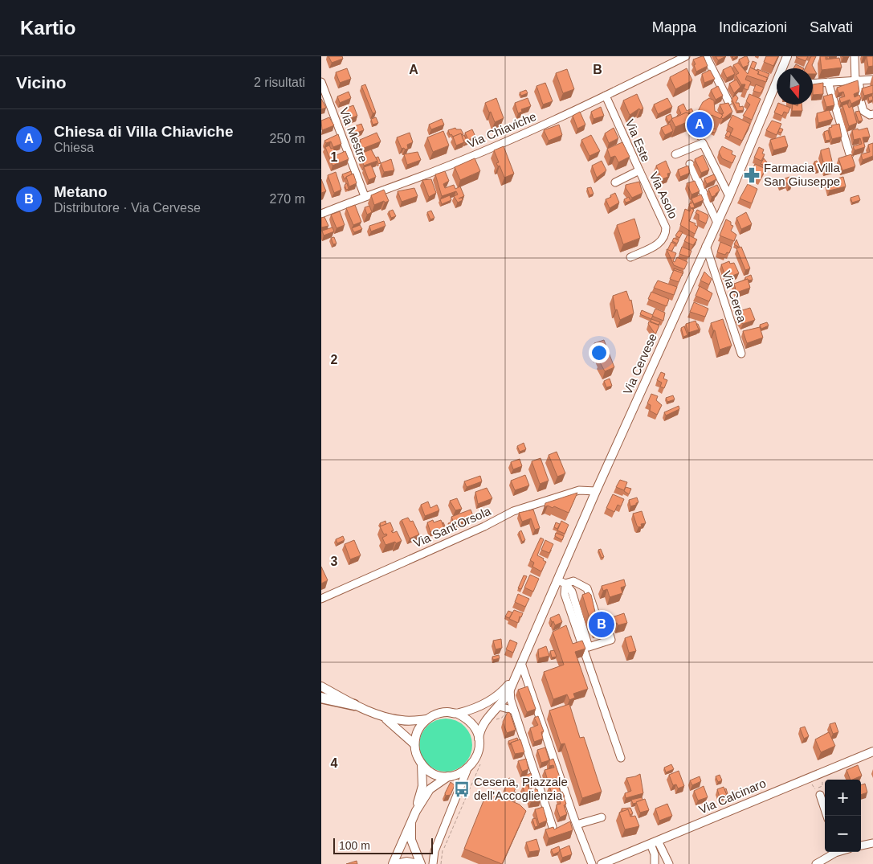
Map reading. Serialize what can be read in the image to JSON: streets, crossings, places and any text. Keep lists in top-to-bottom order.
{
  "streets": {
    "main road": ["Via Cervese", "Via Calcinaro"],
    "street": [
      "Via Chiaviche",
      "Via Mestre",
      "Via Este",
      "Via Asolo",
      "Via Cerea",
      "Via Sant'Orsola"
    ]
  },
  "crossings": [
    ["Via Chiaviche", "Via Mestre"],
    ["Via Chiaviche", "Via Este"],
    ["Via Este", "Via Asolo"],
    ["Via Cerea", "Via Cervese"],
    ["Via Cervese", "Via Sant'Orsola"]
  ],
  "places": {
    "pharmacy": ["Farmacia Villa San Giuseppe"],
    "bus stop": ["Cesena, Piazzale dell'Accoglienzia"]
  },
  "scale_bar": "100 m",
  "north": "bottom",
  "page": {
    "header": "Kartio",
    "nav": ["Mappa", "Indicazioni", "Salvati"],
    "heading": ["Vicino", "2 risultati"],
    "list": [
      {
        "mark": "A",
        "name": "Chiesa di Villa Chiaviche",
        "note": "Chiesa",
        "value": "250 m"
      },
      {
        "mark": "B",
        "name": "Metano",
        "note": "Distributore · Via Cervese",
        "value": "270 m"
      }
    ],
    "pins": ["A", "B"],
    "map_buttons": ["+", "−"],
    "scale": "100 m"
  },
  "grid": {
    "columns": ["A", "B"],
    "rows": [
      "1",
      "2",
      "3",
      "4"
    ]
  }
}
